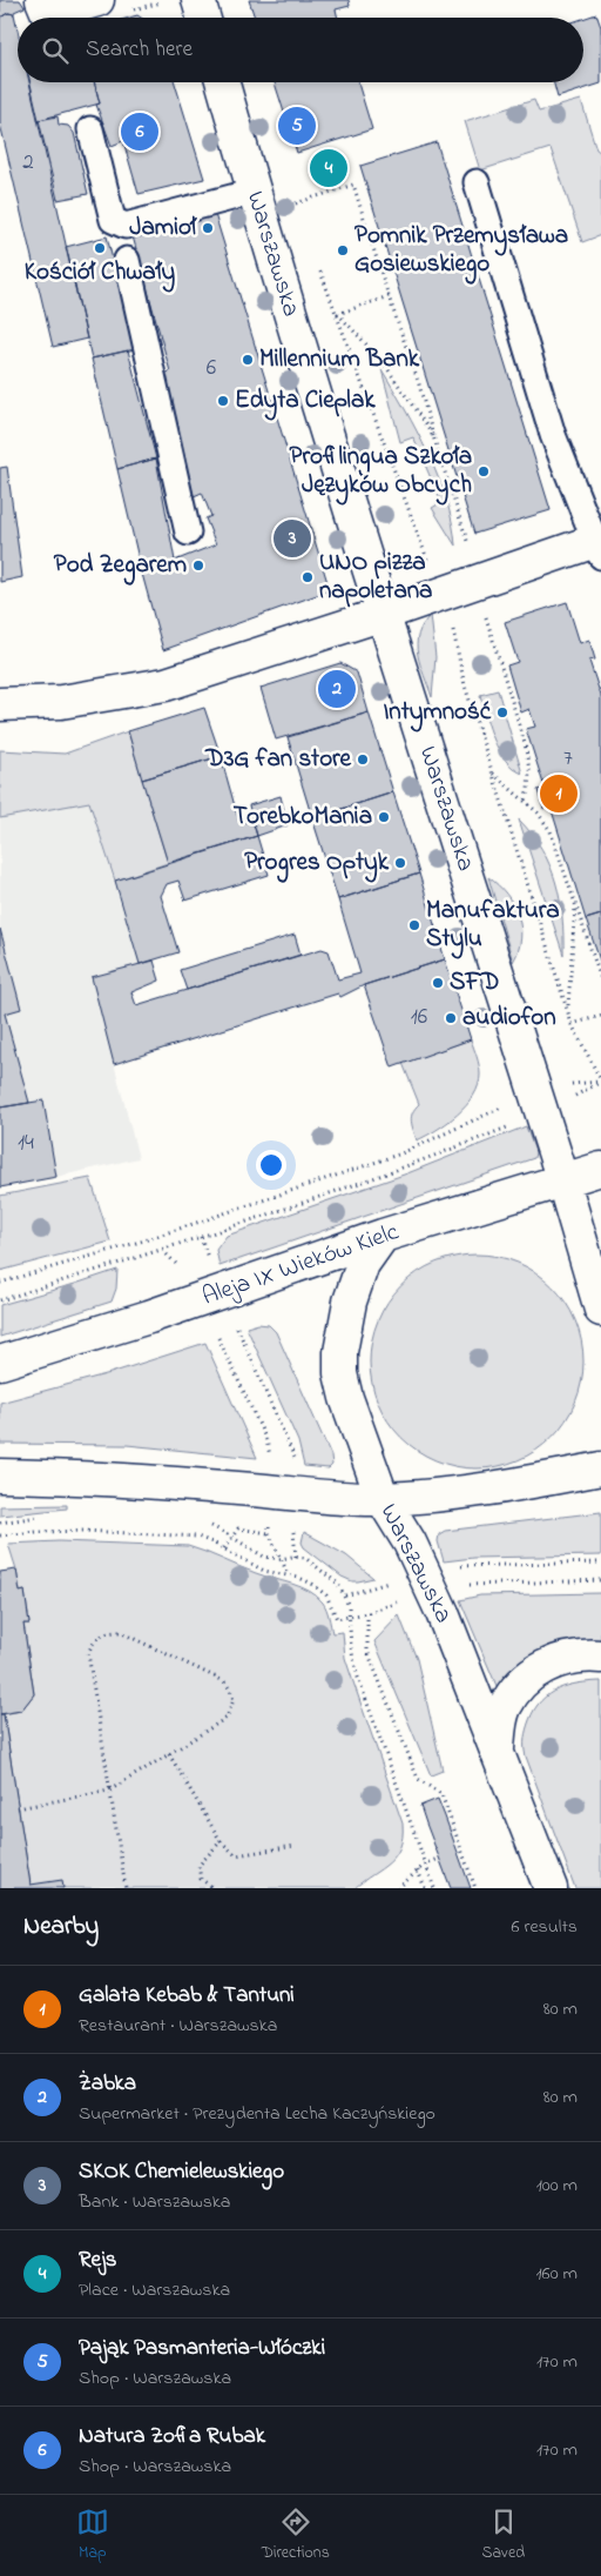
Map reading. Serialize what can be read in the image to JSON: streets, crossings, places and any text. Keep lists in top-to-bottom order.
{
  "streets": {
    "main road": ["Warszawska", "Aleja IX Wieków Kielc"]
  },
  "crossings": [
    ["Warszawska", "Aleja IX Wieków Kielc"]
  ],
  "places": [
    "Jamioł",
    "Kościół Chwały",
    "Pomnik Przemysława Gosiewskiego",
    "Millennium Bank",
    "Edyta Cieplak",
    "Profilingua Szkoła Języków Obcych",
    "Pod Zegarem",
    "UNO pizza napoletana",
    "Intymność",
    "D3G fan store",
    "TorebkoMania",
    "Progres Optyk",
    "Manufaktura Stylu",
    "SFD",
    "audiofon"
  ],
  "house_numbers": [
    "2",
    "6",
    "7",
    "16",
    "14"
  ],
  "page": {
    "search": "Search here",
    "pins": [
      "5",
      "6",
      "4",
      "3",
      "2",
      "1"
    ],
    "heading": ["Nearby", "6 results"],
    "list": [
      {
        "mark": "1",
        "name": "Galata Kebab & Tantuni",
        "note": "Restaurant · Warszawska",
        "value": "80 m"
      },
      {
        "mark": "2",
        "name": "Żabka",
        "note": "Supermarket · Prezydenta Lecha Kaczyńskiego",
        "value": "80 m"
      },
      {
        "mark": "3",
        "name": "SKOK Chemielewskiego",
        "note": "Bank · Warszawska",
        "value": "100 m"
      },
      {
        "mark": "4",
        "name": "Rejs",
        "note": "Place · Warszawska",
        "value": "160 m"
      },
      {
        "mark": "5",
        "name": "Pająk Pasmanteria-Włóczki",
        "note": "Shop · Warszawska",
        "value": "170 m"
      },
      {
        "mark": "6",
        "name": "Natura Zofia Rubak",
        "note": "Shop · Warszawska",
        "value": "170 m"
      }
    ],
    "nav": ["Map", "Directions", "Saved"]
  }
}
